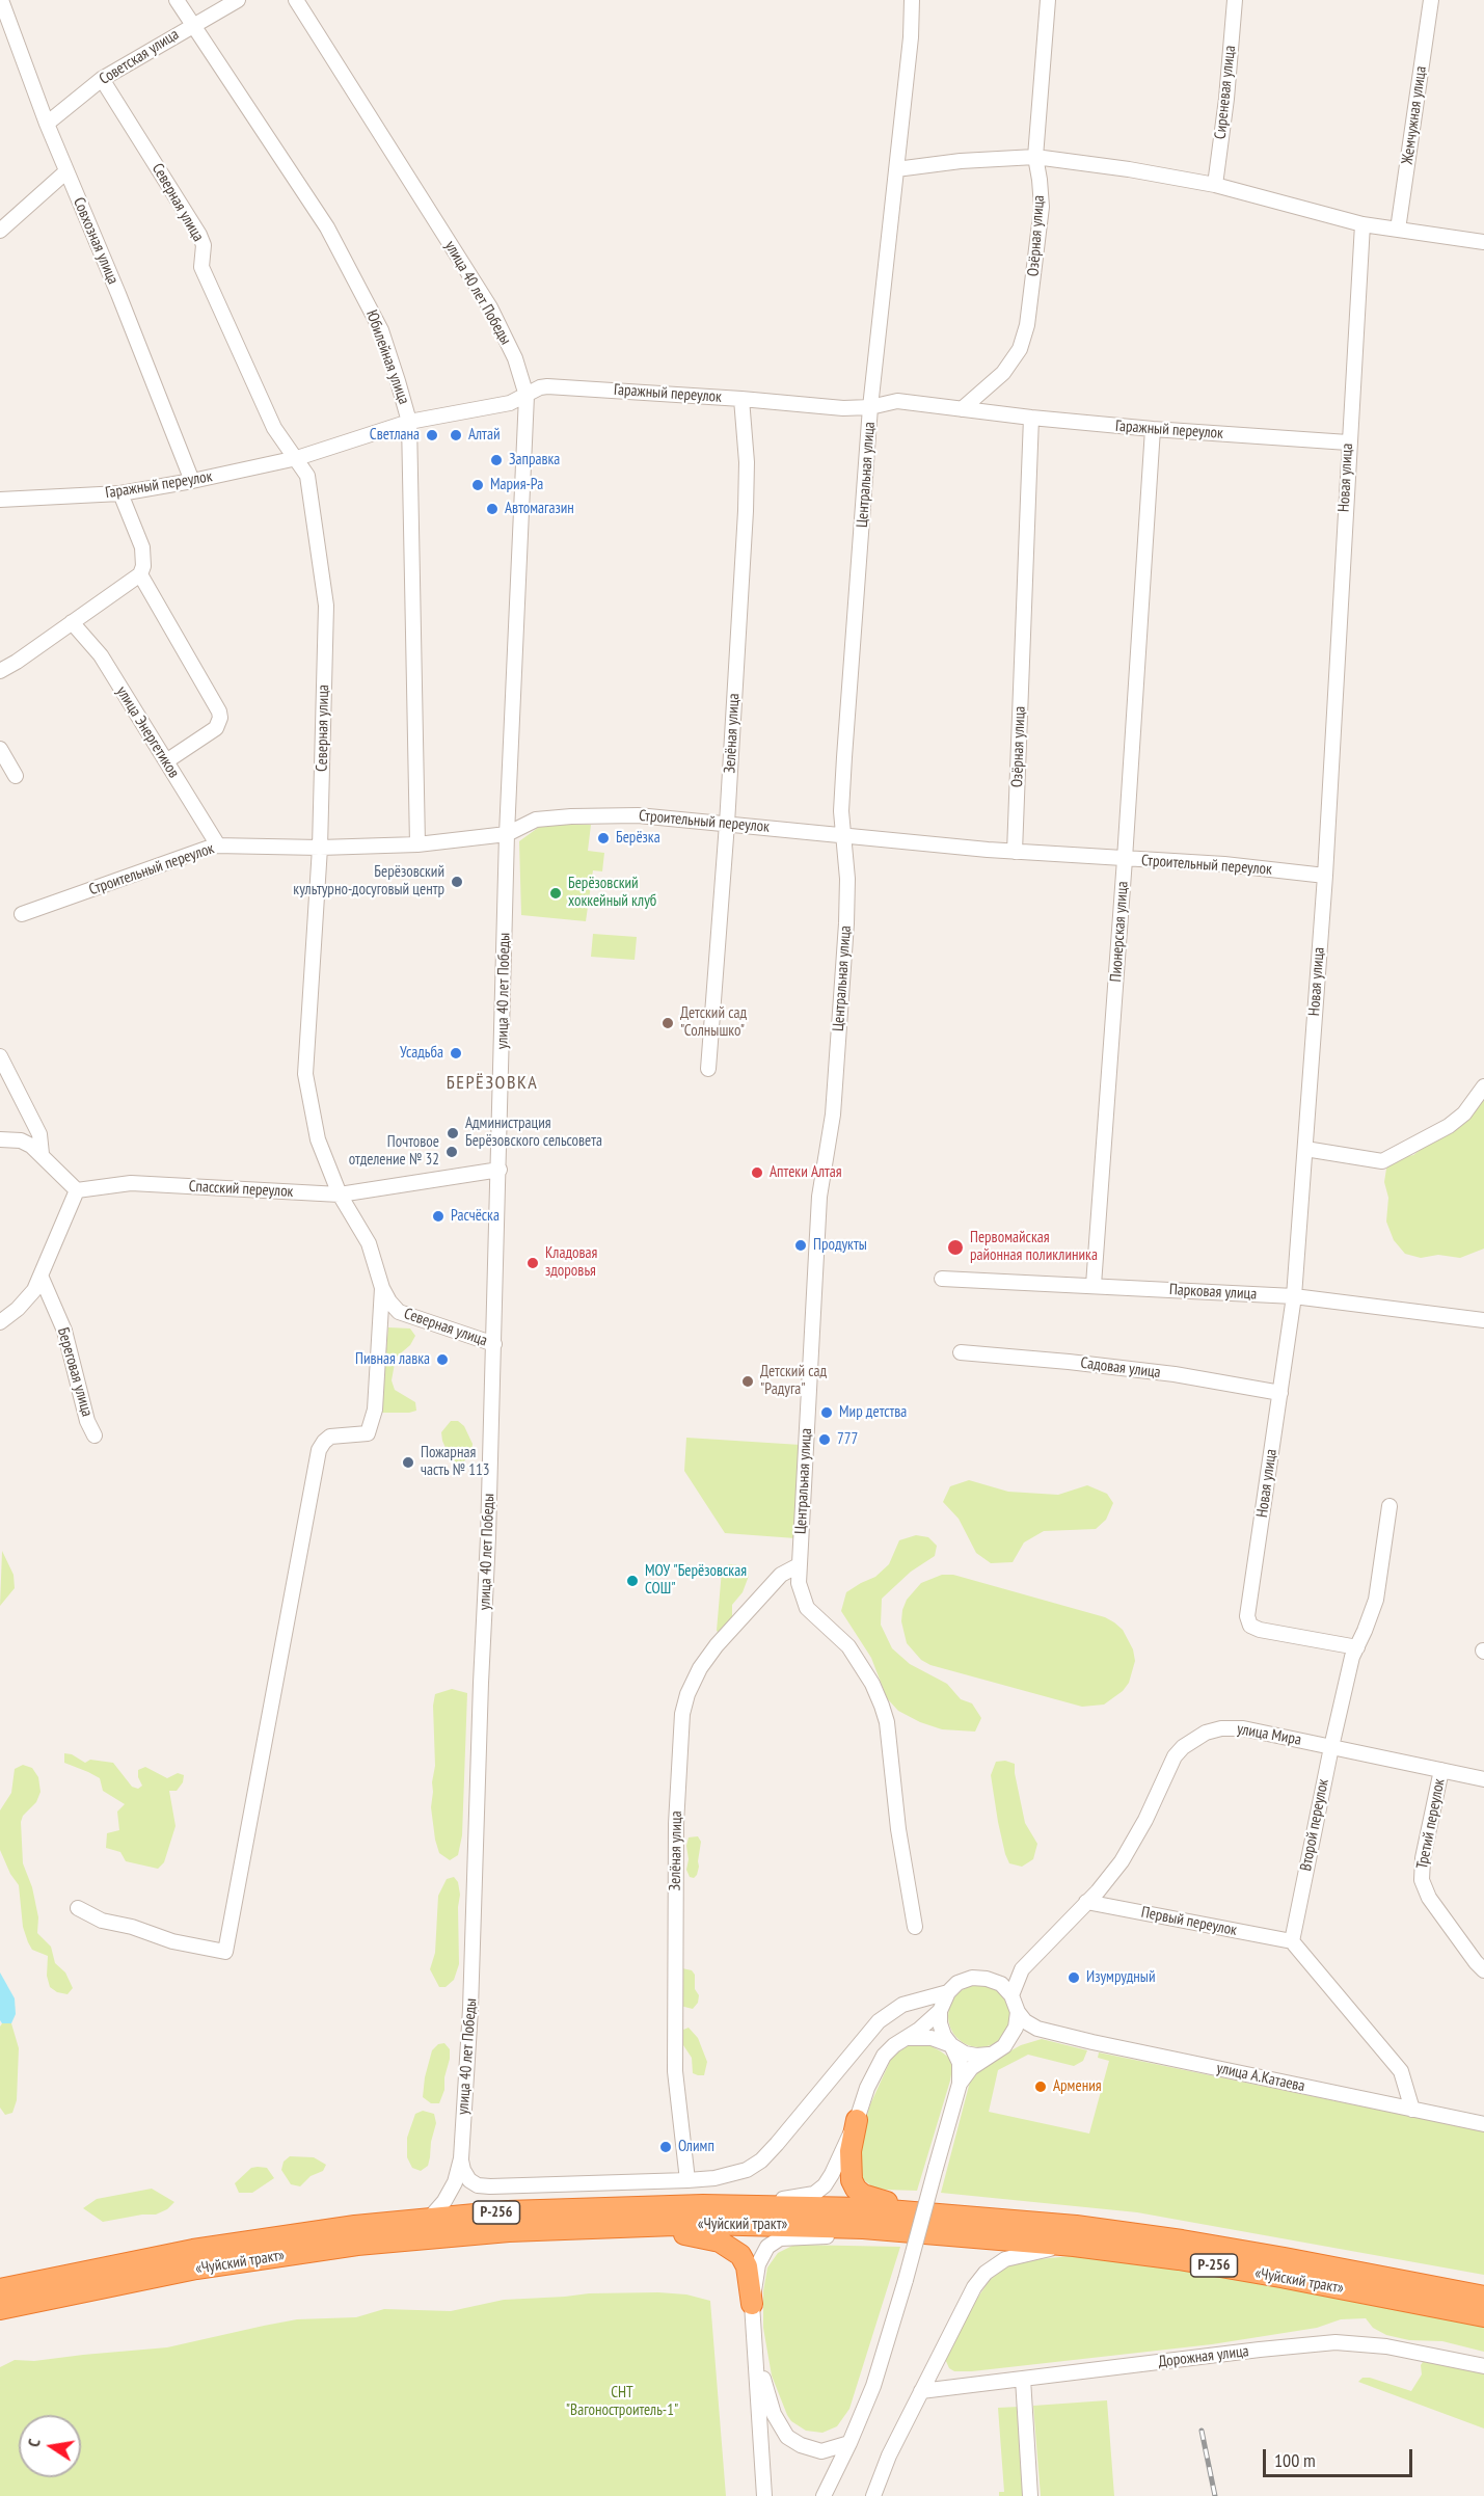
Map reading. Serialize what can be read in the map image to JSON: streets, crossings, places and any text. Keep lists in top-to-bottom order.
{
  "streets": {
    "highway": ["Р-256", "«Чуйский тракт»"],
    "street": [
      "Советская улица",
      "Сиреневая улица",
      "Жемчужная улица",
      "Северная улица",
      "Озёрная улица",
      "Совхозная улица",
      "улица 40 лет Победы",
      "Юбилейная улица",
      "Гаражный переулок",
      "Центральная улица",
      "Новая улица",
      "улица Энергетиков",
      "Зелёная улица",
      "Строительный переулок",
      "Пионерская улица",
      "Спасский переулок",
      "Парковая улица",
      "Садовая улица",
      "Береговая улица",
      "улица Мира",
      "Третий переулок",
      "Второй переулок",
      "Первый переулок",
      "улица А.Катаева",
      "Дорожная улица"
    ]
  },
  "crossings": [
    ["Советская улица", "Северная улица"],
    ["Советская улица", "Совхозная улица"],
    ["Советская улица", "Юбилейная улица"],
    ["Северная улица", "улица 40 лет Победы"],
    ["Северная улица", "Гаражный переулок"],
    ["Северная улица", "Строительный переулок"],
    ["Северная улица", "Спасский переулок"],
    ["Озёрная улица", "Гаражный переулок"],
    ["Озёрная улица", "Строительный переулок"],
    ["Совхозная улица", "Гаражный переулок"],
    ["улица 40 лет Победы", "Гаражный переулок"],
    ["улица 40 лет Победы", "Строительный переулок"],
    ["улица 40 лет Победы", "Спасский переулок"],
    ["улица 40 лет Победы", "«Чуйский тракт»"],
    ["Юбилейная улица", "Гаражный переулок"],
    ["Юбилейная улица", "Строительный переулок"],
    ["Гаражный переулок", "Центральная улица"],
    ["Гаражный переулок", "Новая улица"],
    ["Гаражный переулок", "Зелёная улица"],
    ["Гаражный переулок", "Пионерская улица"],
    ["Центральная улица", "Зелёная улица"],
    ["Центральная улица", "Строительный переулок"],
    ["Новая улица", "Строительный переулок"],
    ["Новая улица", "Парковая улица"],
    ["Новая улица", "Садовая улица"],
    ["Новая улица", "Второй переулок"],
    ["улица Энергетиков", "Строительный переулок"],
    ["Зелёная улица", "Строительный переулок"],
    ["Строительный переулок", "Пионерская улица"],
    ["Пионерская улица", "Парковая улица"],
    ["улица Мира", "Третий переулок"],
    ["улица Мира", "Второй переулок"],
    ["улица Мира", "Первый переулок"],
    ["Второй переулок", "Первый переулок"]
  ],
  "districts": ["БЕРЁЗОВКА"],
  "parks": ["СНТ \"Вагоностроитель-1\""],
  "places": [
    "Светлана",
    "Алтай",
    "Заправка",
    "Мария-Ра",
    "Автомагазин",
    "Берёзка",
    "Берёзовский культурно-досуговый центр",
    "Берёзовский хоккейный клуб",
    "Детский сад \"Солнышко\"",
    "Усадьба",
    "Администрация Берёзовского сельсовета",
    "Почтовое отделение № 32",
    "Аптеки Алтая",
    "Расчёска",
    "Продукты",
    "Первомайская районная поликлиника",
    "Кладовая здоровья",
    "Пивная лавка",
    "Детский сад \"Радуга\"",
    "Мир детства",
    "777",
    "Пожарная часть № 113",
    "МОУ \"Берёзовская СОШ\"",
    "Изумрудный",
    "Армения",
    "Олимп"
  ],
  "scale_bar": "100 m",
  "north": "left"
}
